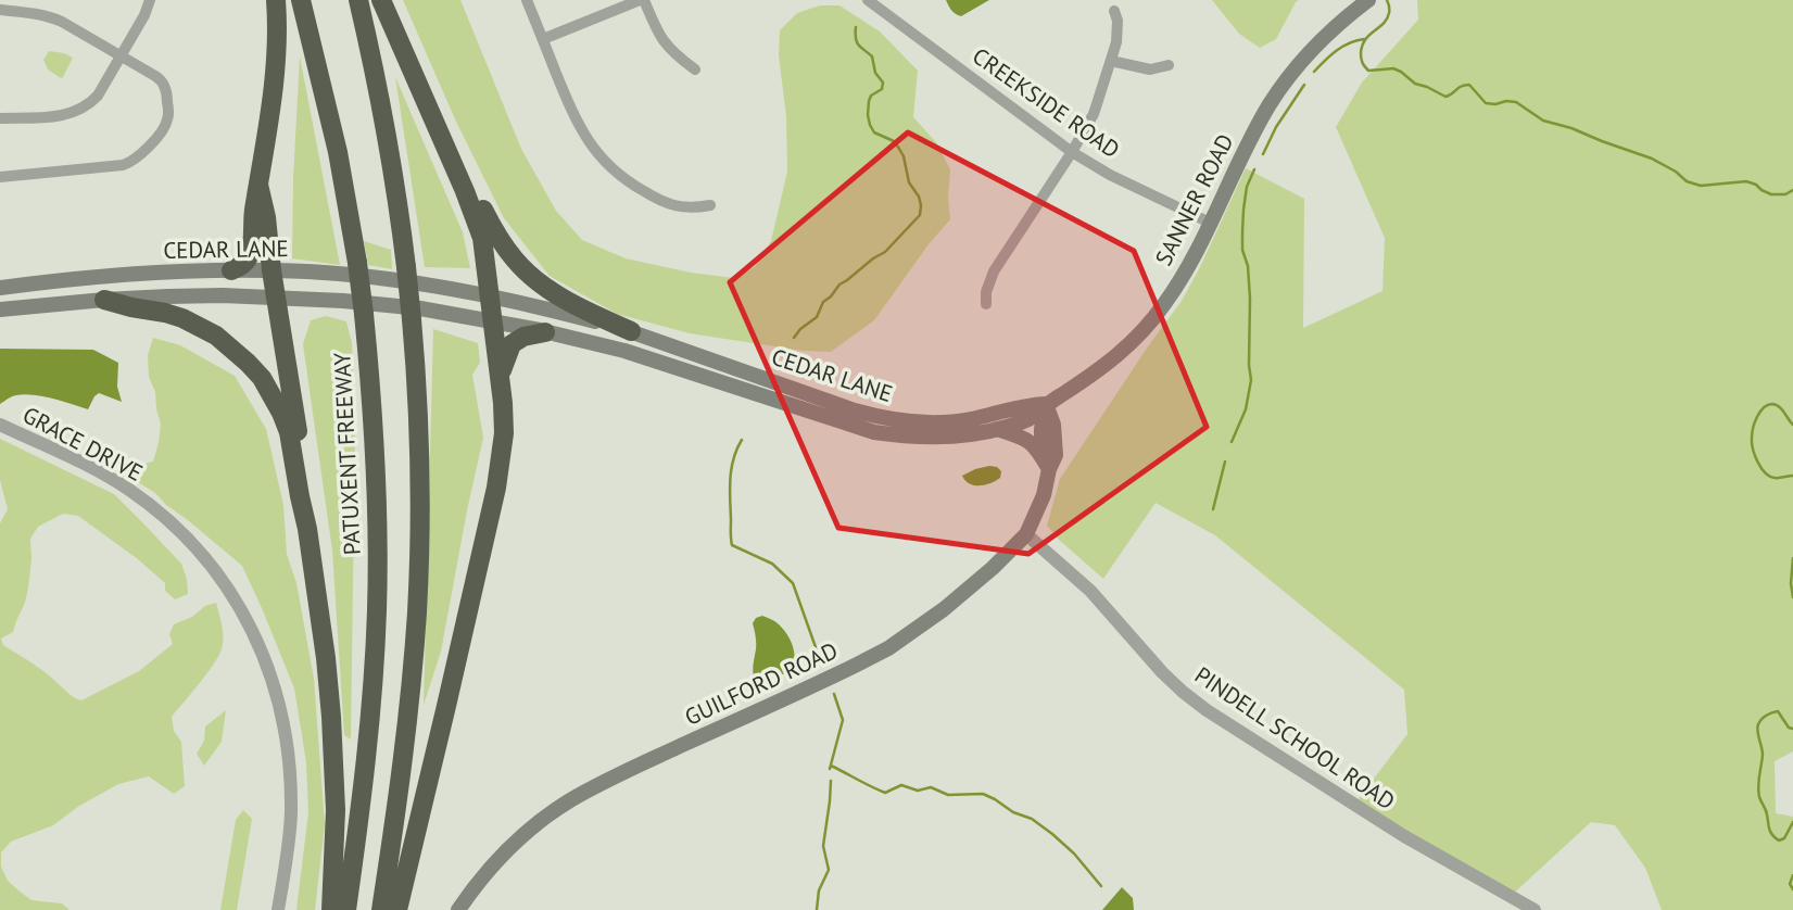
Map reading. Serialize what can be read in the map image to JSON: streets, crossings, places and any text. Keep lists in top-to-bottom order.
{
  "streets": {
    "highway": ["PATUXENT FREEWAY"],
    "main road": ["SANNER ROAD", "CEDAR LANE", "GUILFORD ROAD"],
    "street": ["CREEKSIDE ROAD", "GRACE DRIVE", "PINDELL SCHOOL ROAD"]
  },
  "crossings": [
    ["CREEKSIDE ROAD", "SANNER ROAD"],
    ["SANNER ROAD", "CEDAR LANE"],
    ["SANNER ROAD", "GUILFORD ROAD"],
    ["CEDAR LANE", "GUILFORD ROAD"],
    ["GUILFORD ROAD", "PINDELL SCHOOL ROAD"]
  ]
}
